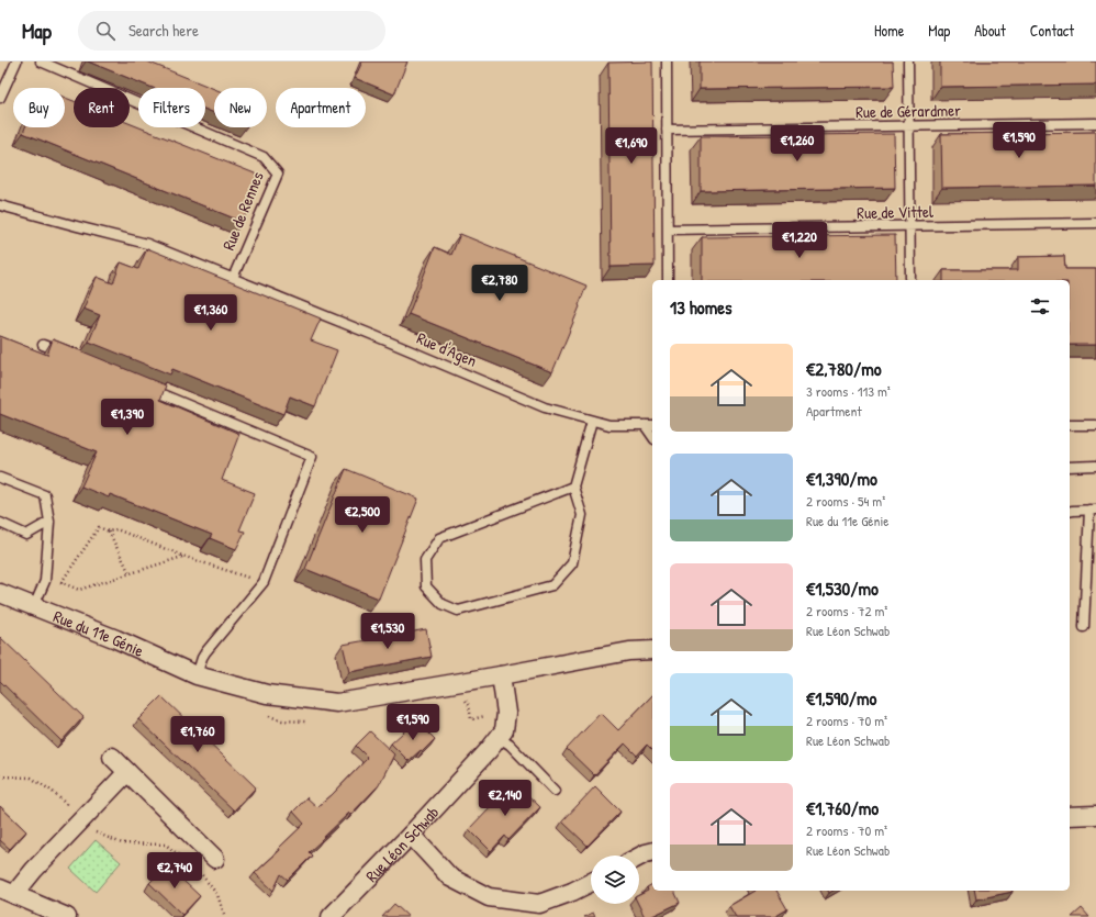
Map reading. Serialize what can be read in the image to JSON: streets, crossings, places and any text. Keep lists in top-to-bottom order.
{
  "streets": {
    "street": ["Rue du 11e Génie", "Rue Léon Schwab"],
    "lane": [
      "Rue de Gérardmer",
      "Rue de Rennes",
      "Rue de Vittel",
      "Rue d'Agen"
    ]
  },
  "crossings": [
    ["Rue de Rennes", "Rue d'Agen"],
    ["Rue du 11e Génie", "Rue Léon Schwab"]
  ],
  "page": {
    "header": "Map",
    "search": "Search here",
    "nav": [
      "Home",
      "Map",
      "About",
      "Contact"
    ],
    "chip": [
      "Buy",
      "Rent",
      "Filters",
      "New",
      "Apartment"
    ],
    "price": [
      "€1,590",
      "€1,260",
      "€1,690",
      "€1,220",
      "€2,780",
      "€1,360",
      "€1,390",
      "€2,500",
      "€1,530",
      "€1,590",
      "€1,760",
      "€2,140",
      "€2,740"
    ],
    "heading": "13 homes",
    "list": [
      {
        "name": "€2,780/mo",
        "note": "3 rooms · 113 m² · Apartment"
      },
      {
        "name": "€1,390/mo",
        "note": "2 rooms · 54 m² · Rue du 11e Génie"
      },
      {
        "name": "€1,530/mo",
        "note": "2 rooms · 72 m² · Rue Léon Schwab"
      },
      {
        "name": "€1,590/mo",
        "note": "2 rooms · 70 m² · Rue Léon Schwab"
      },
      {
        "name": "€1,760/mo",
        "note": "2 rooms · 70 m² · Rue Léon Schwab"
      }
    ]
  }
}
